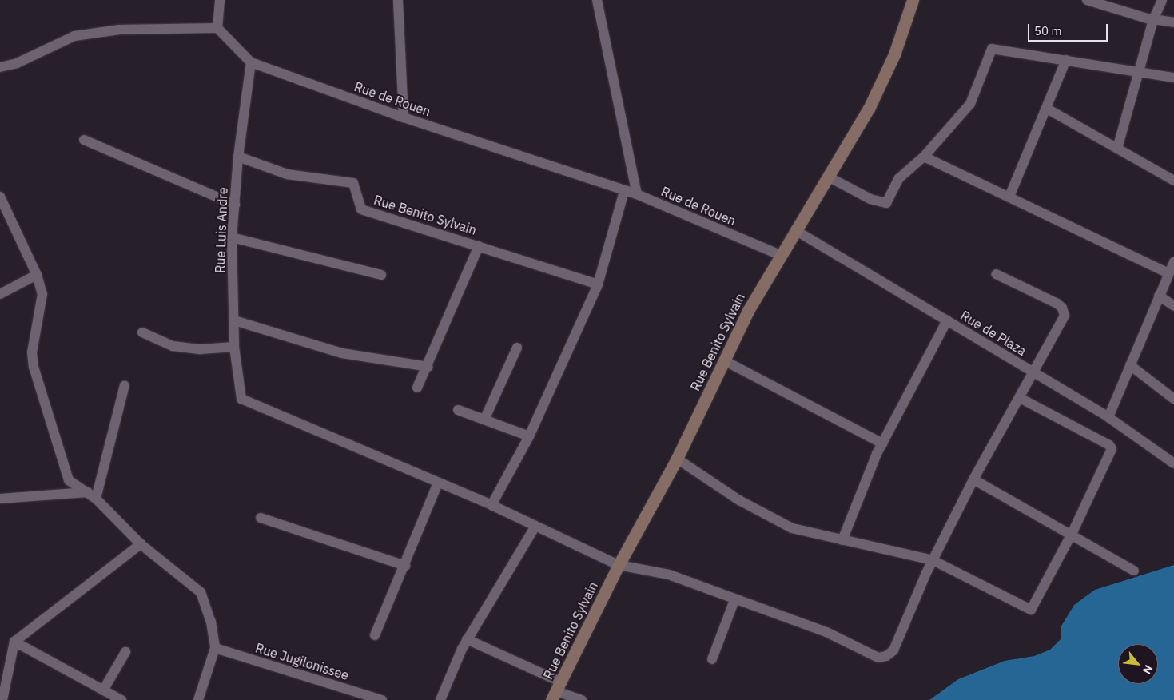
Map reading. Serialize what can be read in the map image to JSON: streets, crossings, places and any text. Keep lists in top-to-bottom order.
{
  "streets": {
    "main road": ["Rue Benito Sylvain"],
    "street": [
      "Rue de Rouen",
      "Rue Luis Andre",
      "Rue de Plaza",
      "Rue Jugilonissee"
    ]
  },
  "crossings": [
    ["Rue de Rouen", "Rue Benito Sylvain"],
    ["Rue de Rouen", "Rue Luis Andre"],
    ["Rue Benito Sylvain", "Rue Luis Andre"],
    ["Rue Benito Sylvain", "Rue de Plaza"]
  ],
  "scale_bar": "50 m",
  "north": "bottom right"
}
